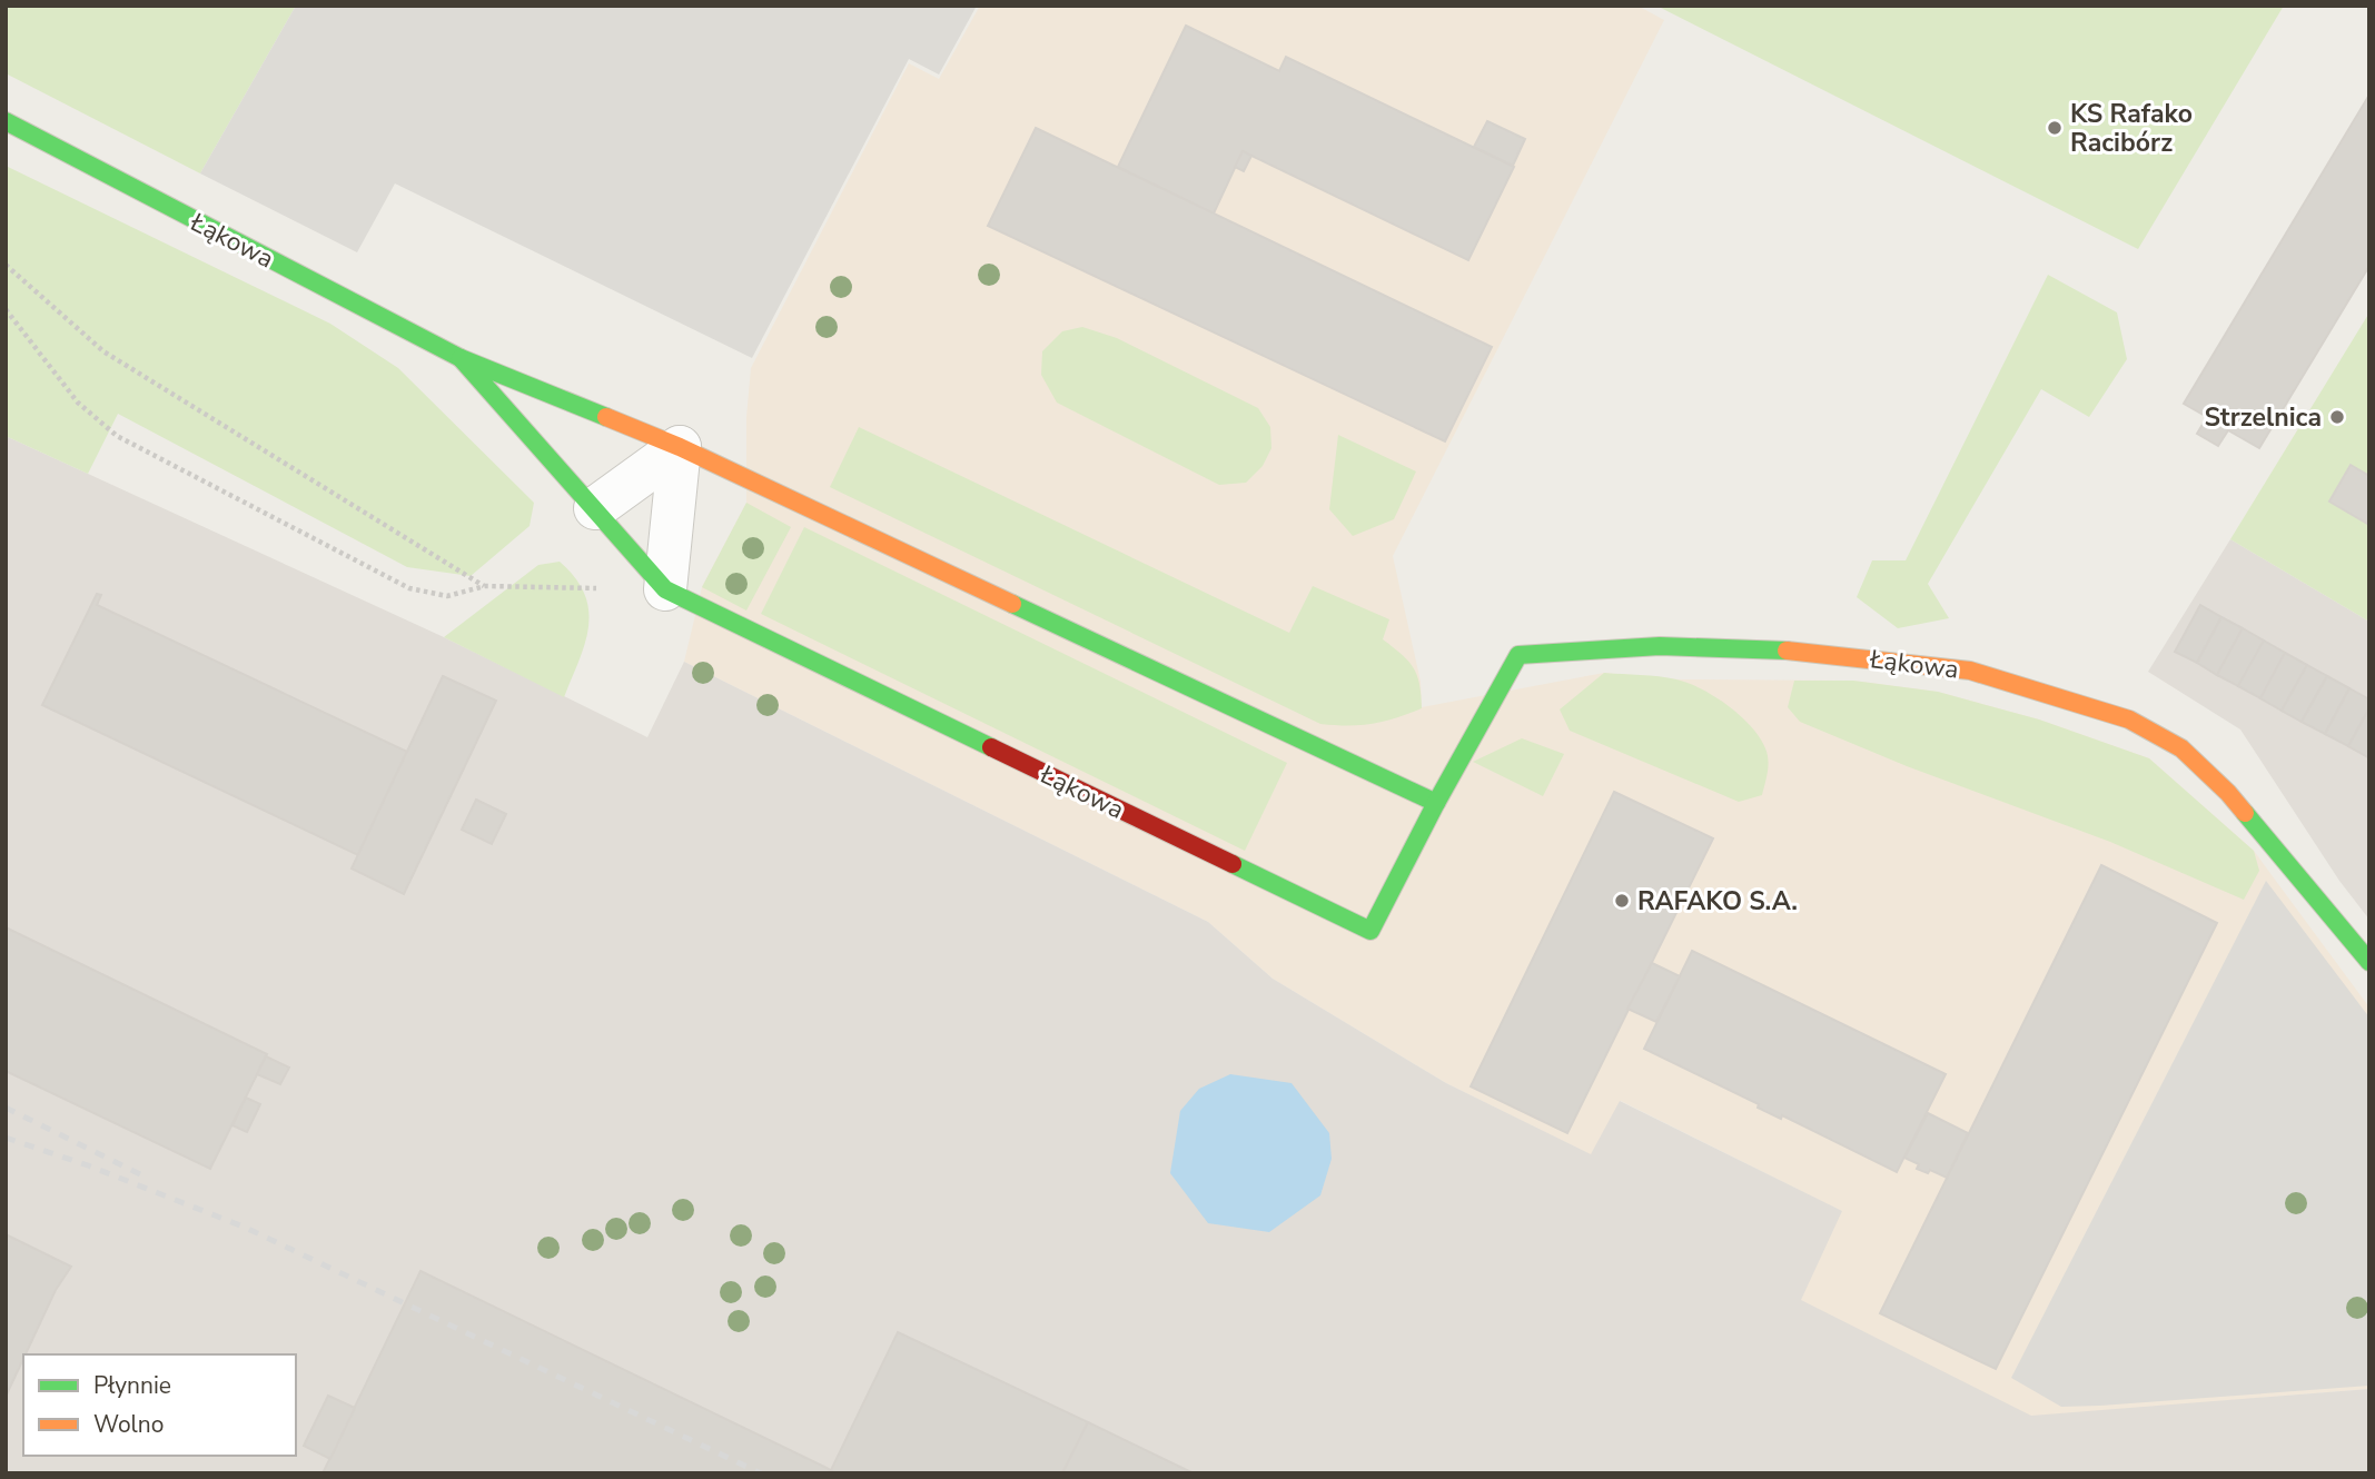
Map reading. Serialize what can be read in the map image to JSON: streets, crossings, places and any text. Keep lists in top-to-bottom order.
{
  "streets": {
    "street": ["Łąkowa"]
  },
  "places": ["KS Rafako Racibórz", "Strzelnica", "RAFAKO S.A."],
  "legend": ["Płynnie", "Wolno"]
}
